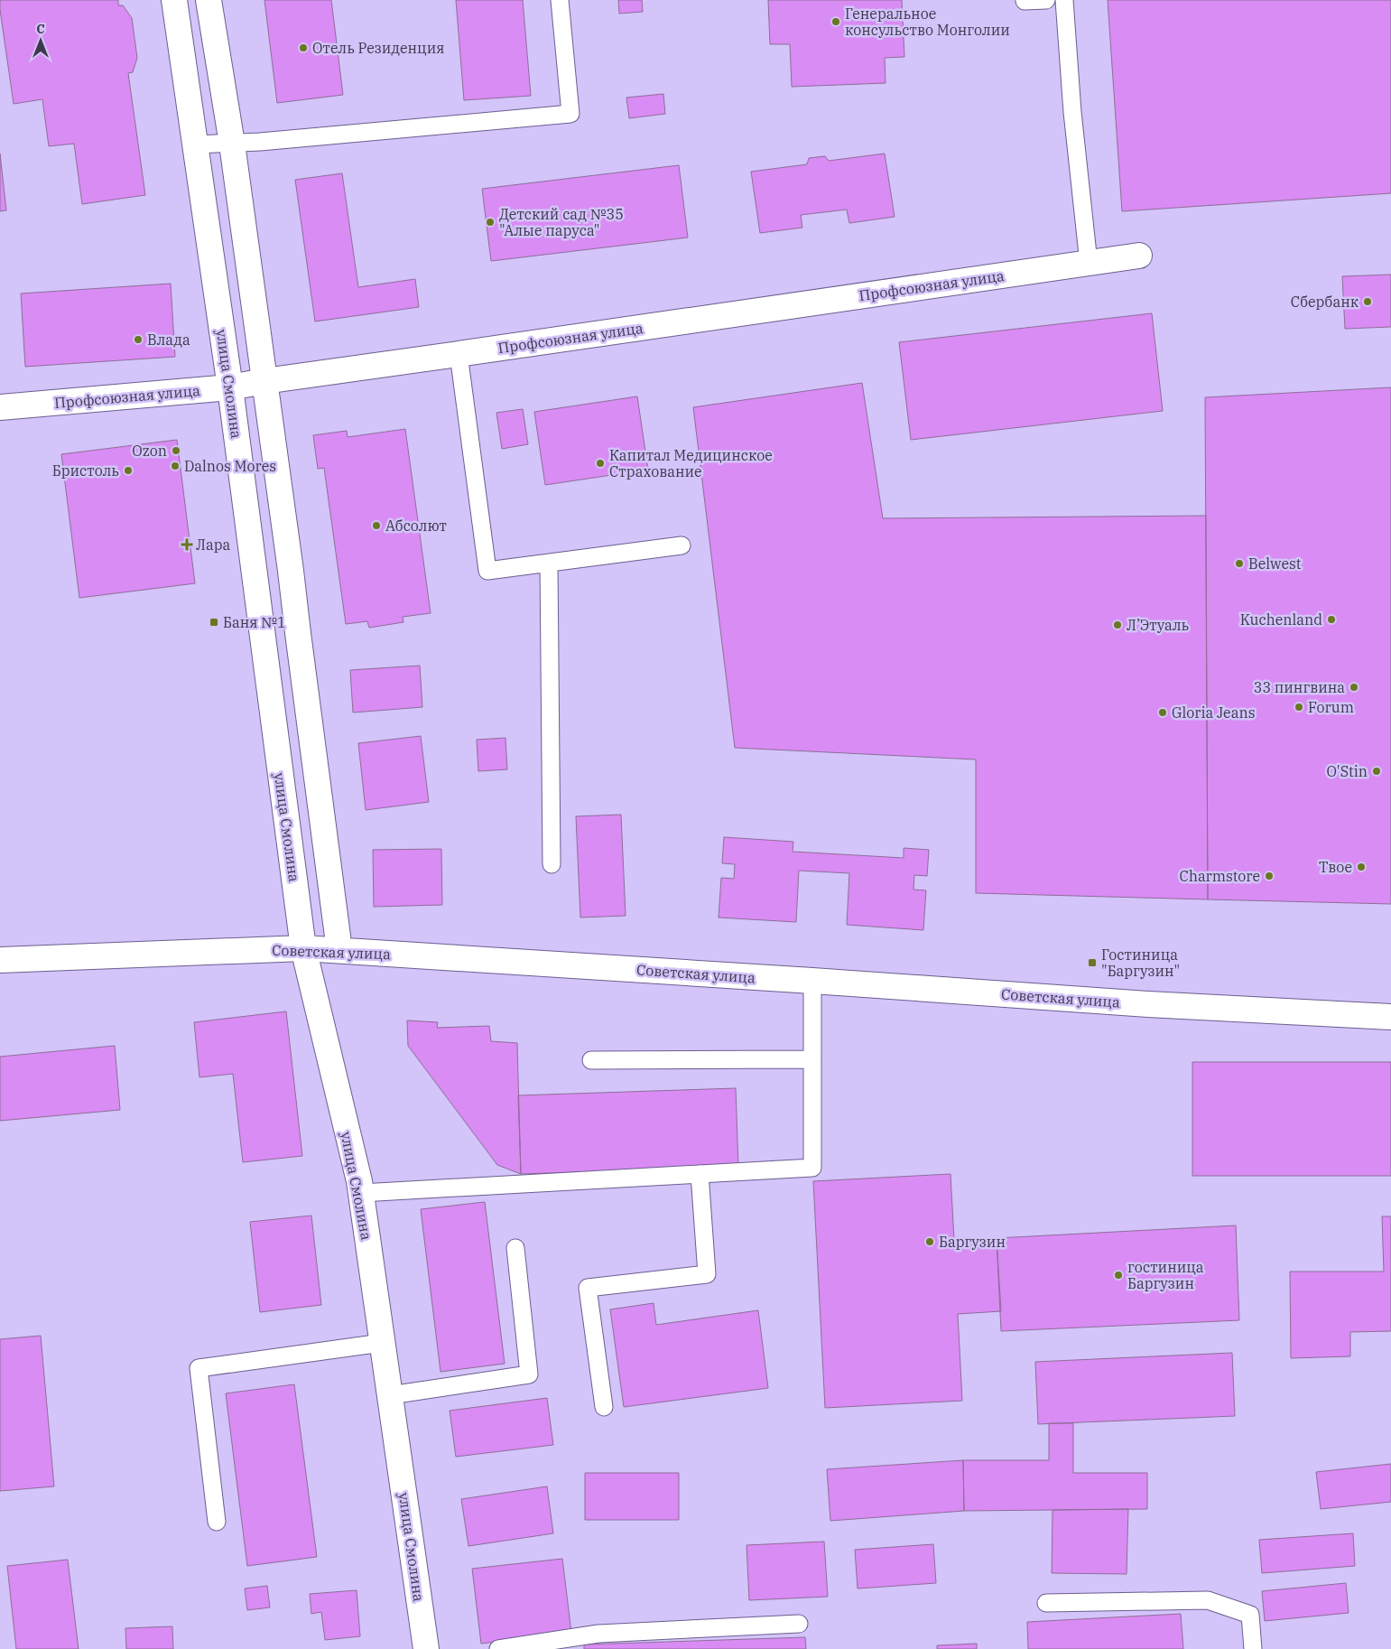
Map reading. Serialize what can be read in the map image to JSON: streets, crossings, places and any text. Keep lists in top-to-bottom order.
{
  "streets": {
    "street": ["Профсоюзная улица", "улица Смолина", "Советская улица"]
  },
  "crossings": [
    ["Профсоюзная улица", "улица Смолина"],
    ["улица Смолина", "Советская улица"]
  ],
  "places": {
    "other": [
      "Генеральное консульство Монголии",
      "Отель Резиденция",
      "Детский сад №35 \"Алые паруса\"",
      "Сбербанк",
      "Влада",
      "Ozon",
      "Капитал Медицинское Страхование",
      "Dalnos Mores",
      "Бристоль",
      "Абсолют",
      "Belwest",
      "Kuchenland",
      "Л’Этуаль",
      "33 пингвина",
      "Forum",
      "Gloria Jeans",
      "O'Stin",
      "Твое",
      "Charmstore",
      "Баргузин",
      "гостиница Баргузин"
    ],
    "health": ["Лара"],
    "transit": ["Баня №1", "Гостиница \"Баргузин\""]
  },
  "north": "top"
}
